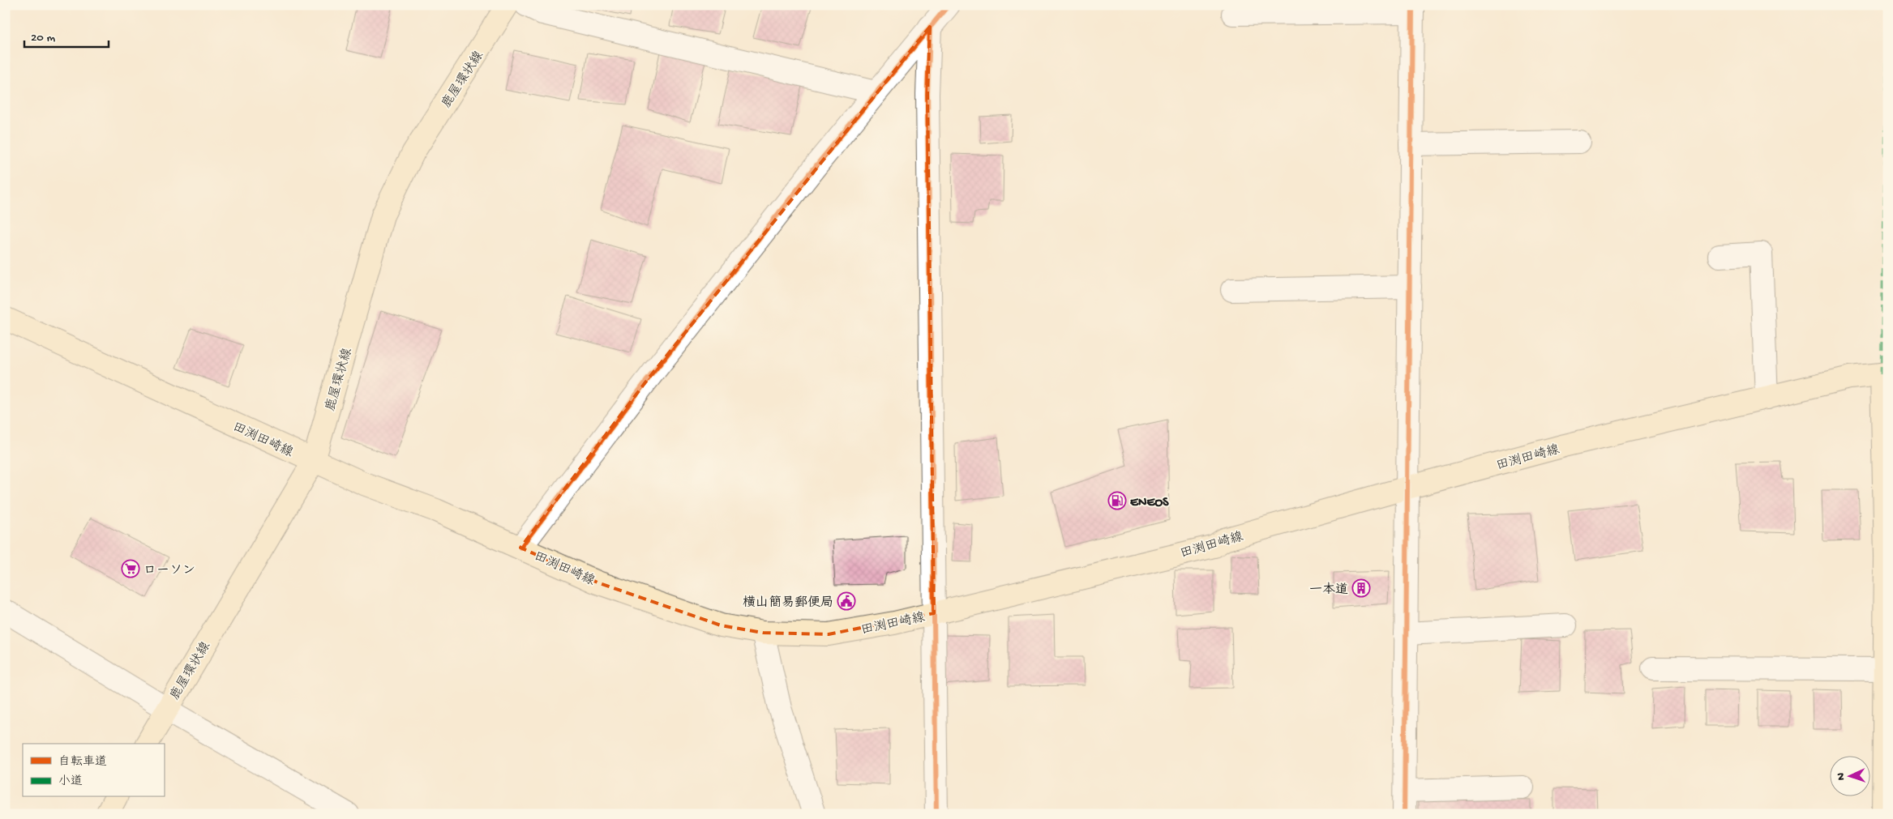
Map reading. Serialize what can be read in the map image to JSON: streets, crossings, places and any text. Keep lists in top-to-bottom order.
{
  "streets": {
    "main road": ["鹿屋環状線", "田渕田崎線"]
  },
  "crossings": [
    ["鹿屋環状線", "田渕田崎線"]
  ],
  "places": {
    "fuel station": ["ENEOS"],
    "supermarket": ["ローソン"],
    "building": ["一本道"],
    "public building": ["横山簡易郵便局"]
  },
  "legend": ["自転車道", "小道"],
  "scale_bar": "20 m",
  "north": "left"
}
